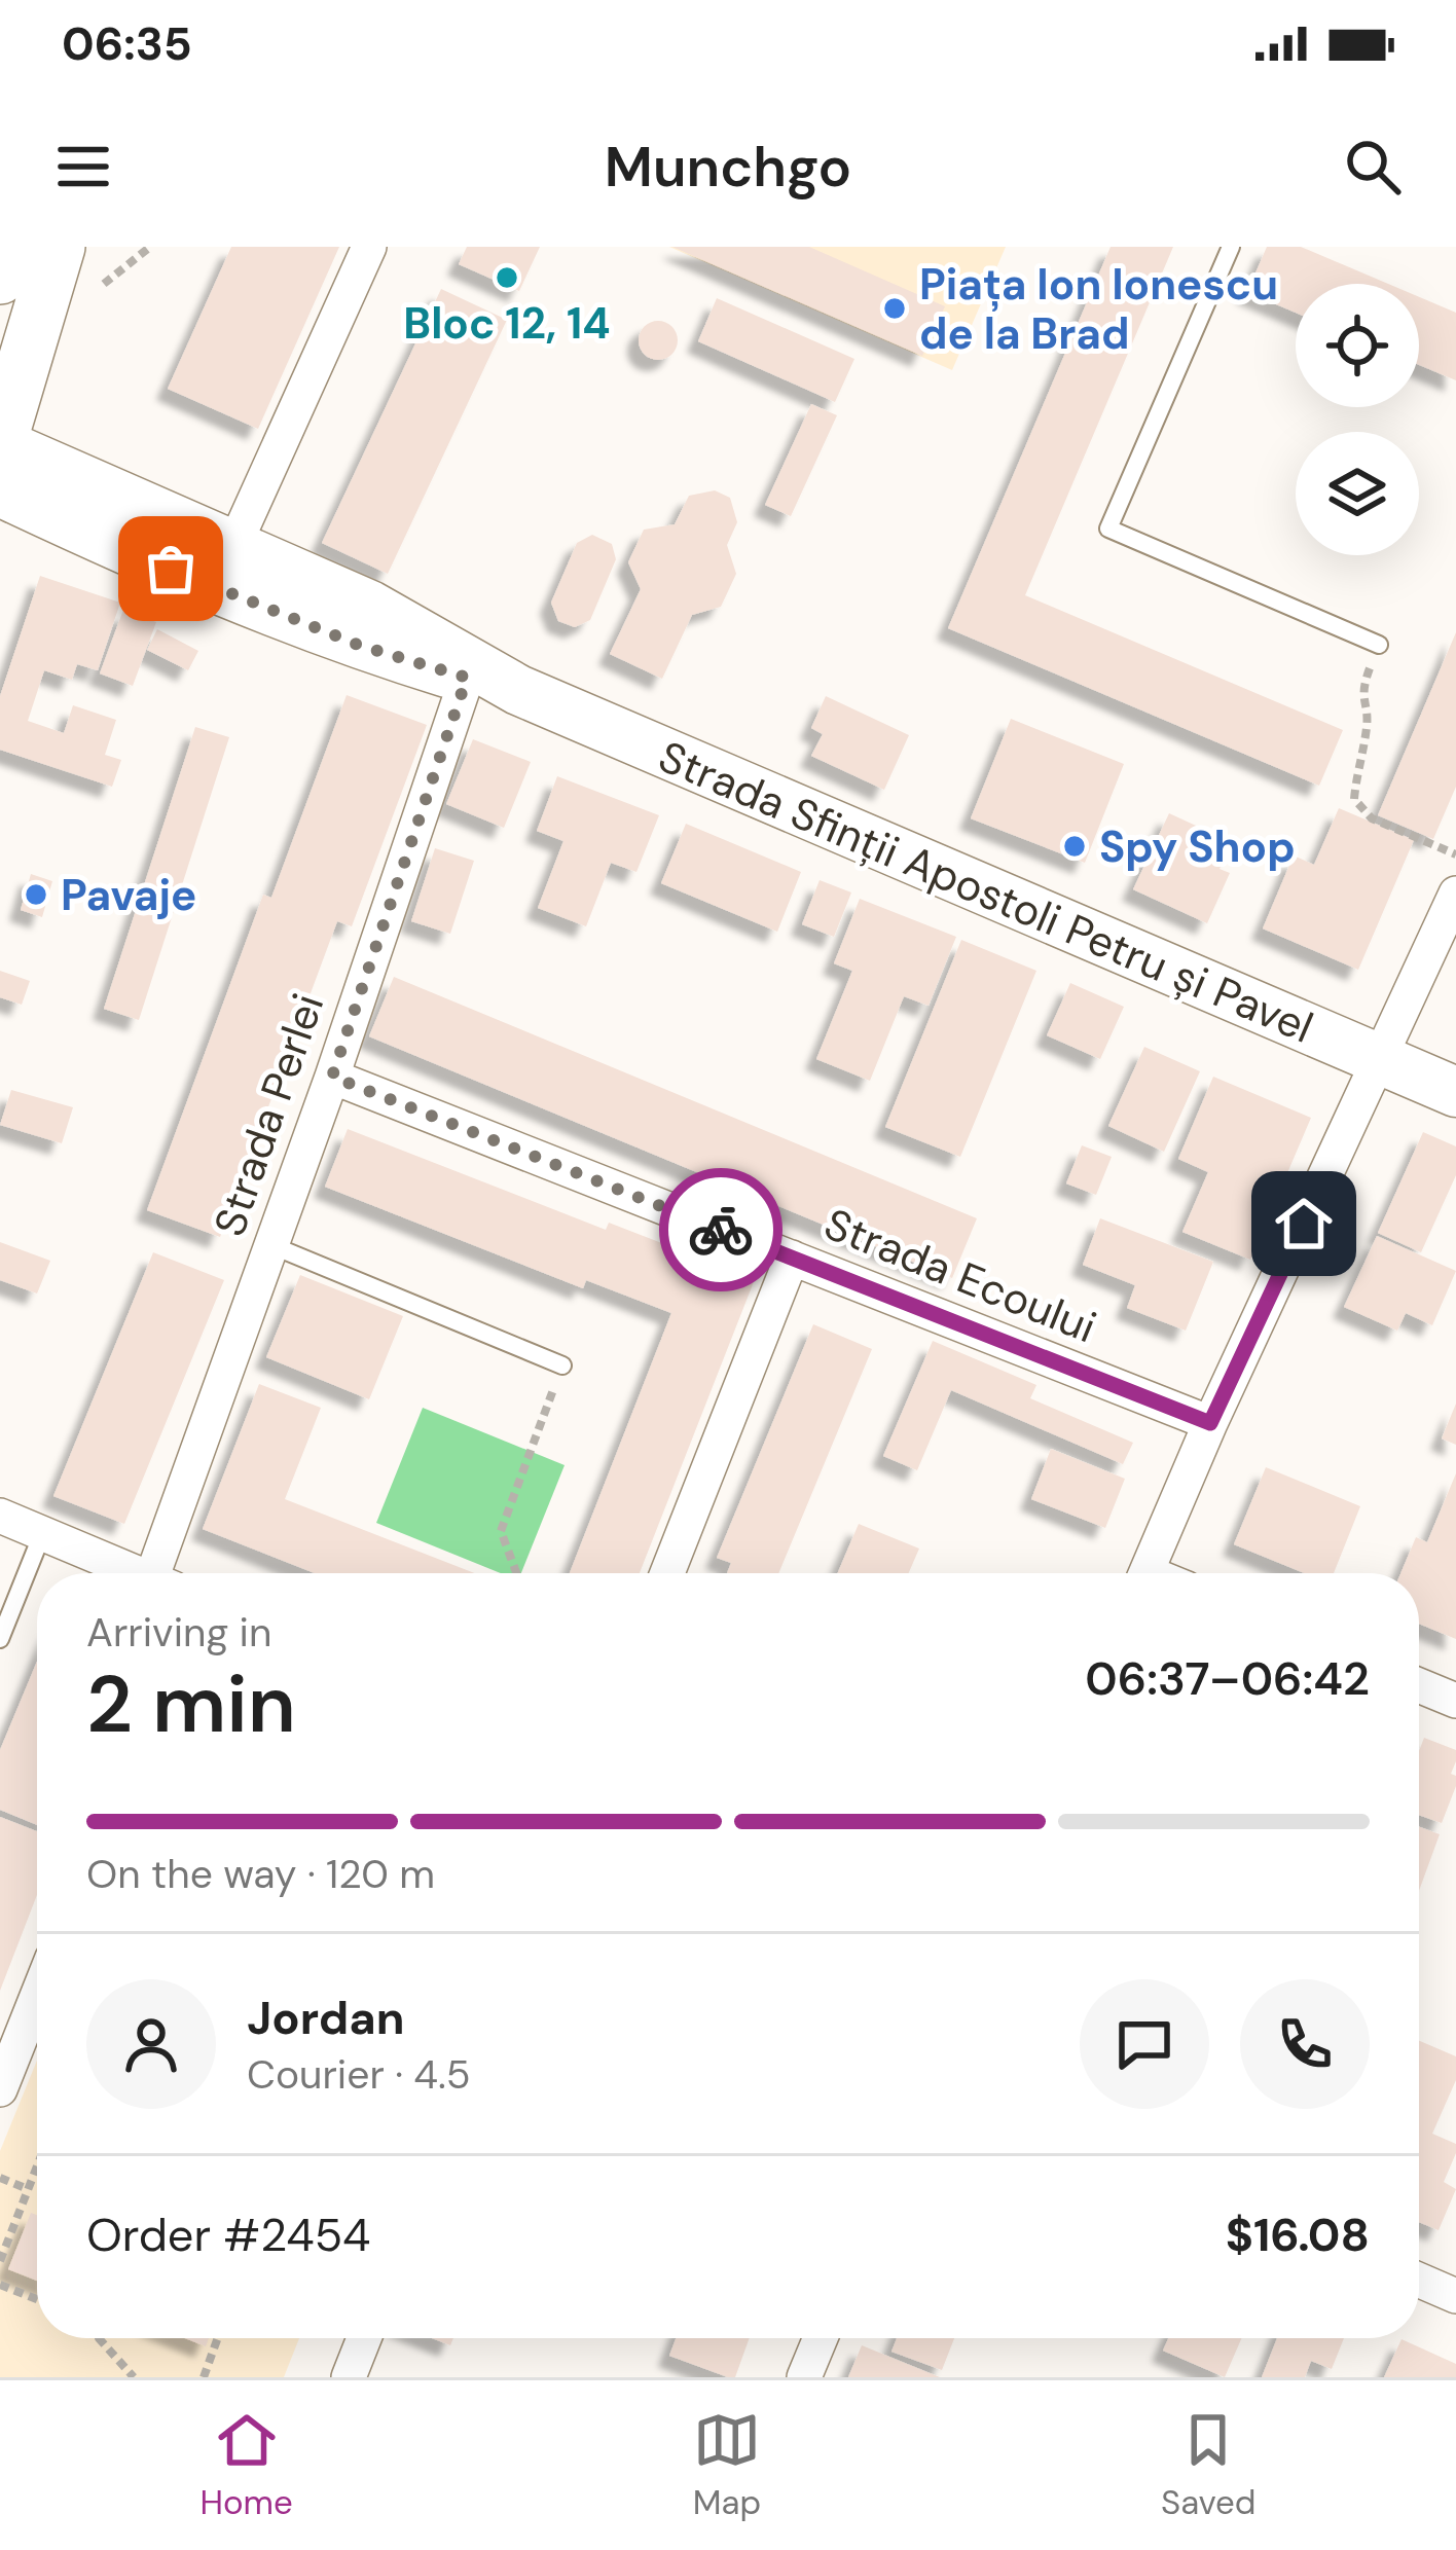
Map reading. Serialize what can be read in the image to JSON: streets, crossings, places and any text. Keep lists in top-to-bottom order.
{
  "streets": {
    "main road": ["Strada Sfinții Apostoli Petru și Pavel"],
    "street": ["Strada Perlei", "Strada Ecoului"]
  },
  "crossings": [
    ["Strada Sfinții Apostoli Petru și Pavel", "Strada Perlei"],
    ["Strada Perlei", "Strada Ecoului"]
  ],
  "places": [
    "Bloc 12, 14",
    "Piața Ion Ionescu de la Brad",
    "Spy Shop",
    "Pavaje"
  ],
  "page": {
    "status": "06:35",
    "header": "Munchgo",
    "heading": ["2 min", "Arriving in", "06:37–06:42"],
    "panel": [
      "Jordan",
      "Courier · 4.5",
      "Order #2454",
      "$16.08"
    ],
    "bar": "On the way · 120 m",
    "tabs": ["Home", "Map", "Saved"]
  }
}
